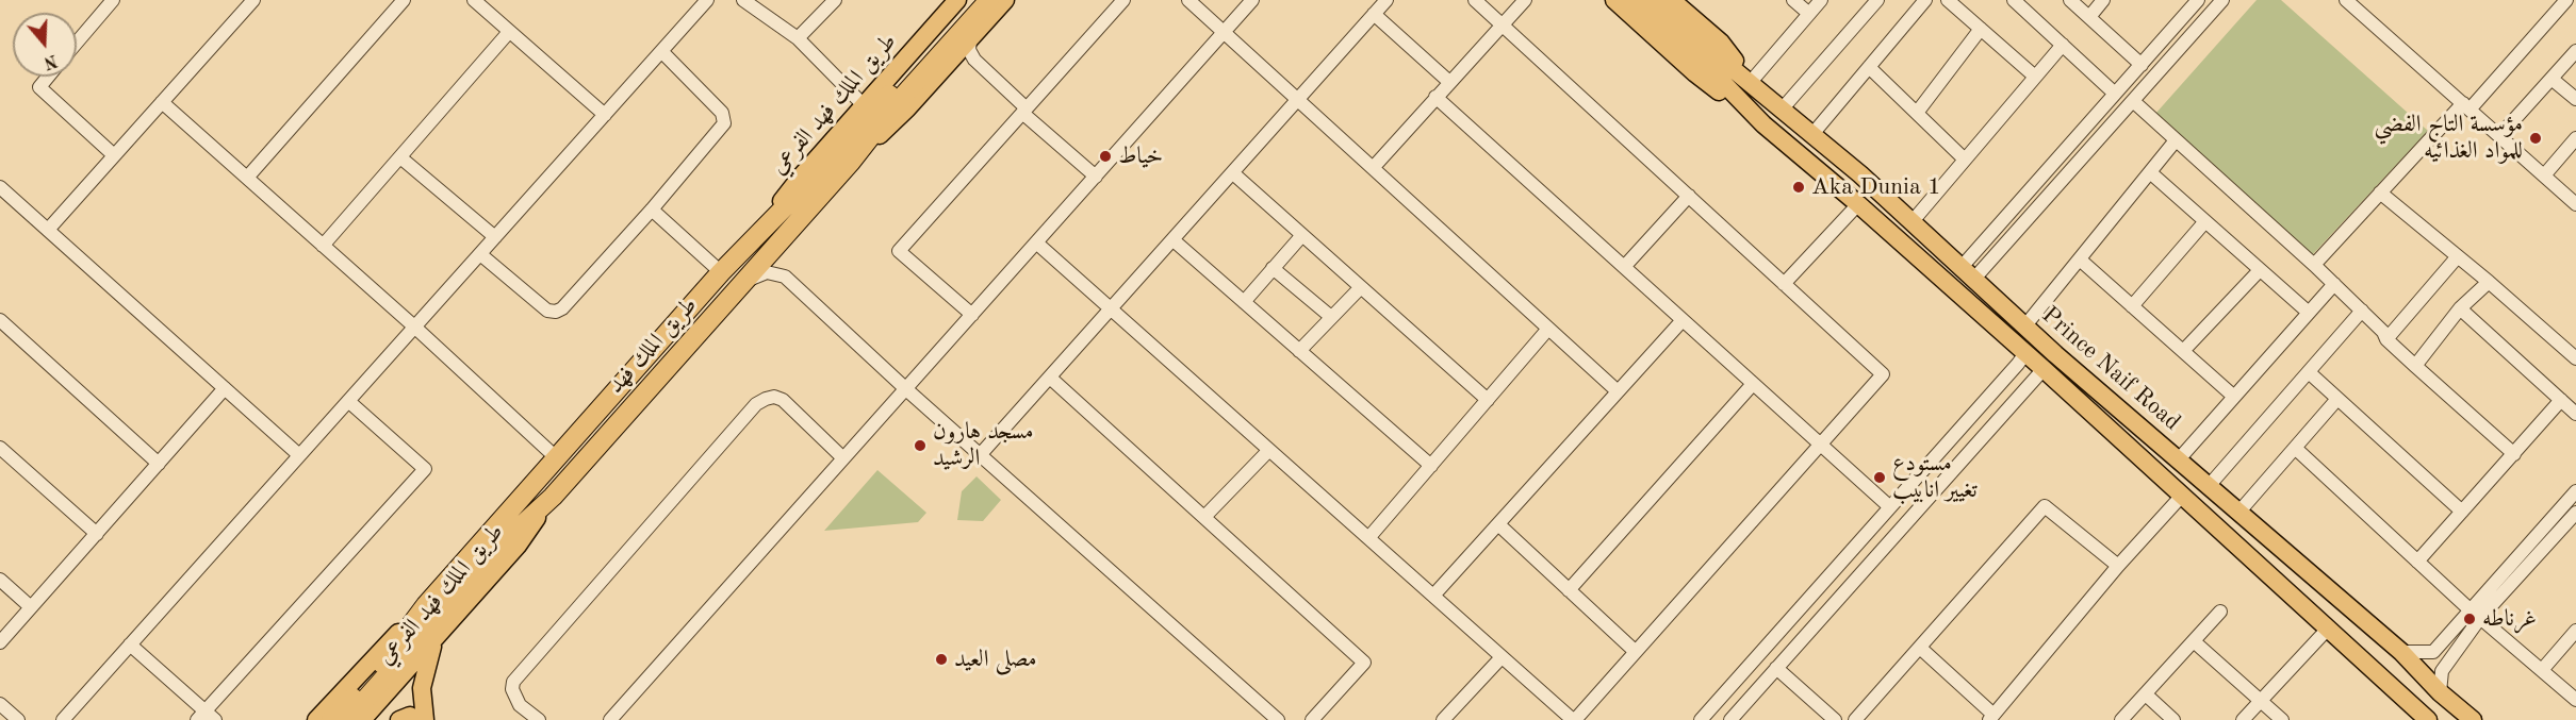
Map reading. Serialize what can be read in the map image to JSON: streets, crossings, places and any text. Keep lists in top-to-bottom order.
{
  "streets": {
    "highway": ["طريق الملك فهد"],
    "main road": ["طريق الملك فهد الفرعي", "Prince Naif Road"]
  },
  "crossings": [
    ["طريق الملك فهد الفرعي", "طريق الملك فهد"]
  ],
  "places": [
    "مؤسسة التاج الفضي للمواد الغذائيه",
    "خياط",
    "Aka Dunia 1",
    "مسجد هارون الرشيد",
    "مستودع تغيير انابيب",
    "غرناطه",
    "مصلى العيد"
  ],
  "north": "bottom"
}
